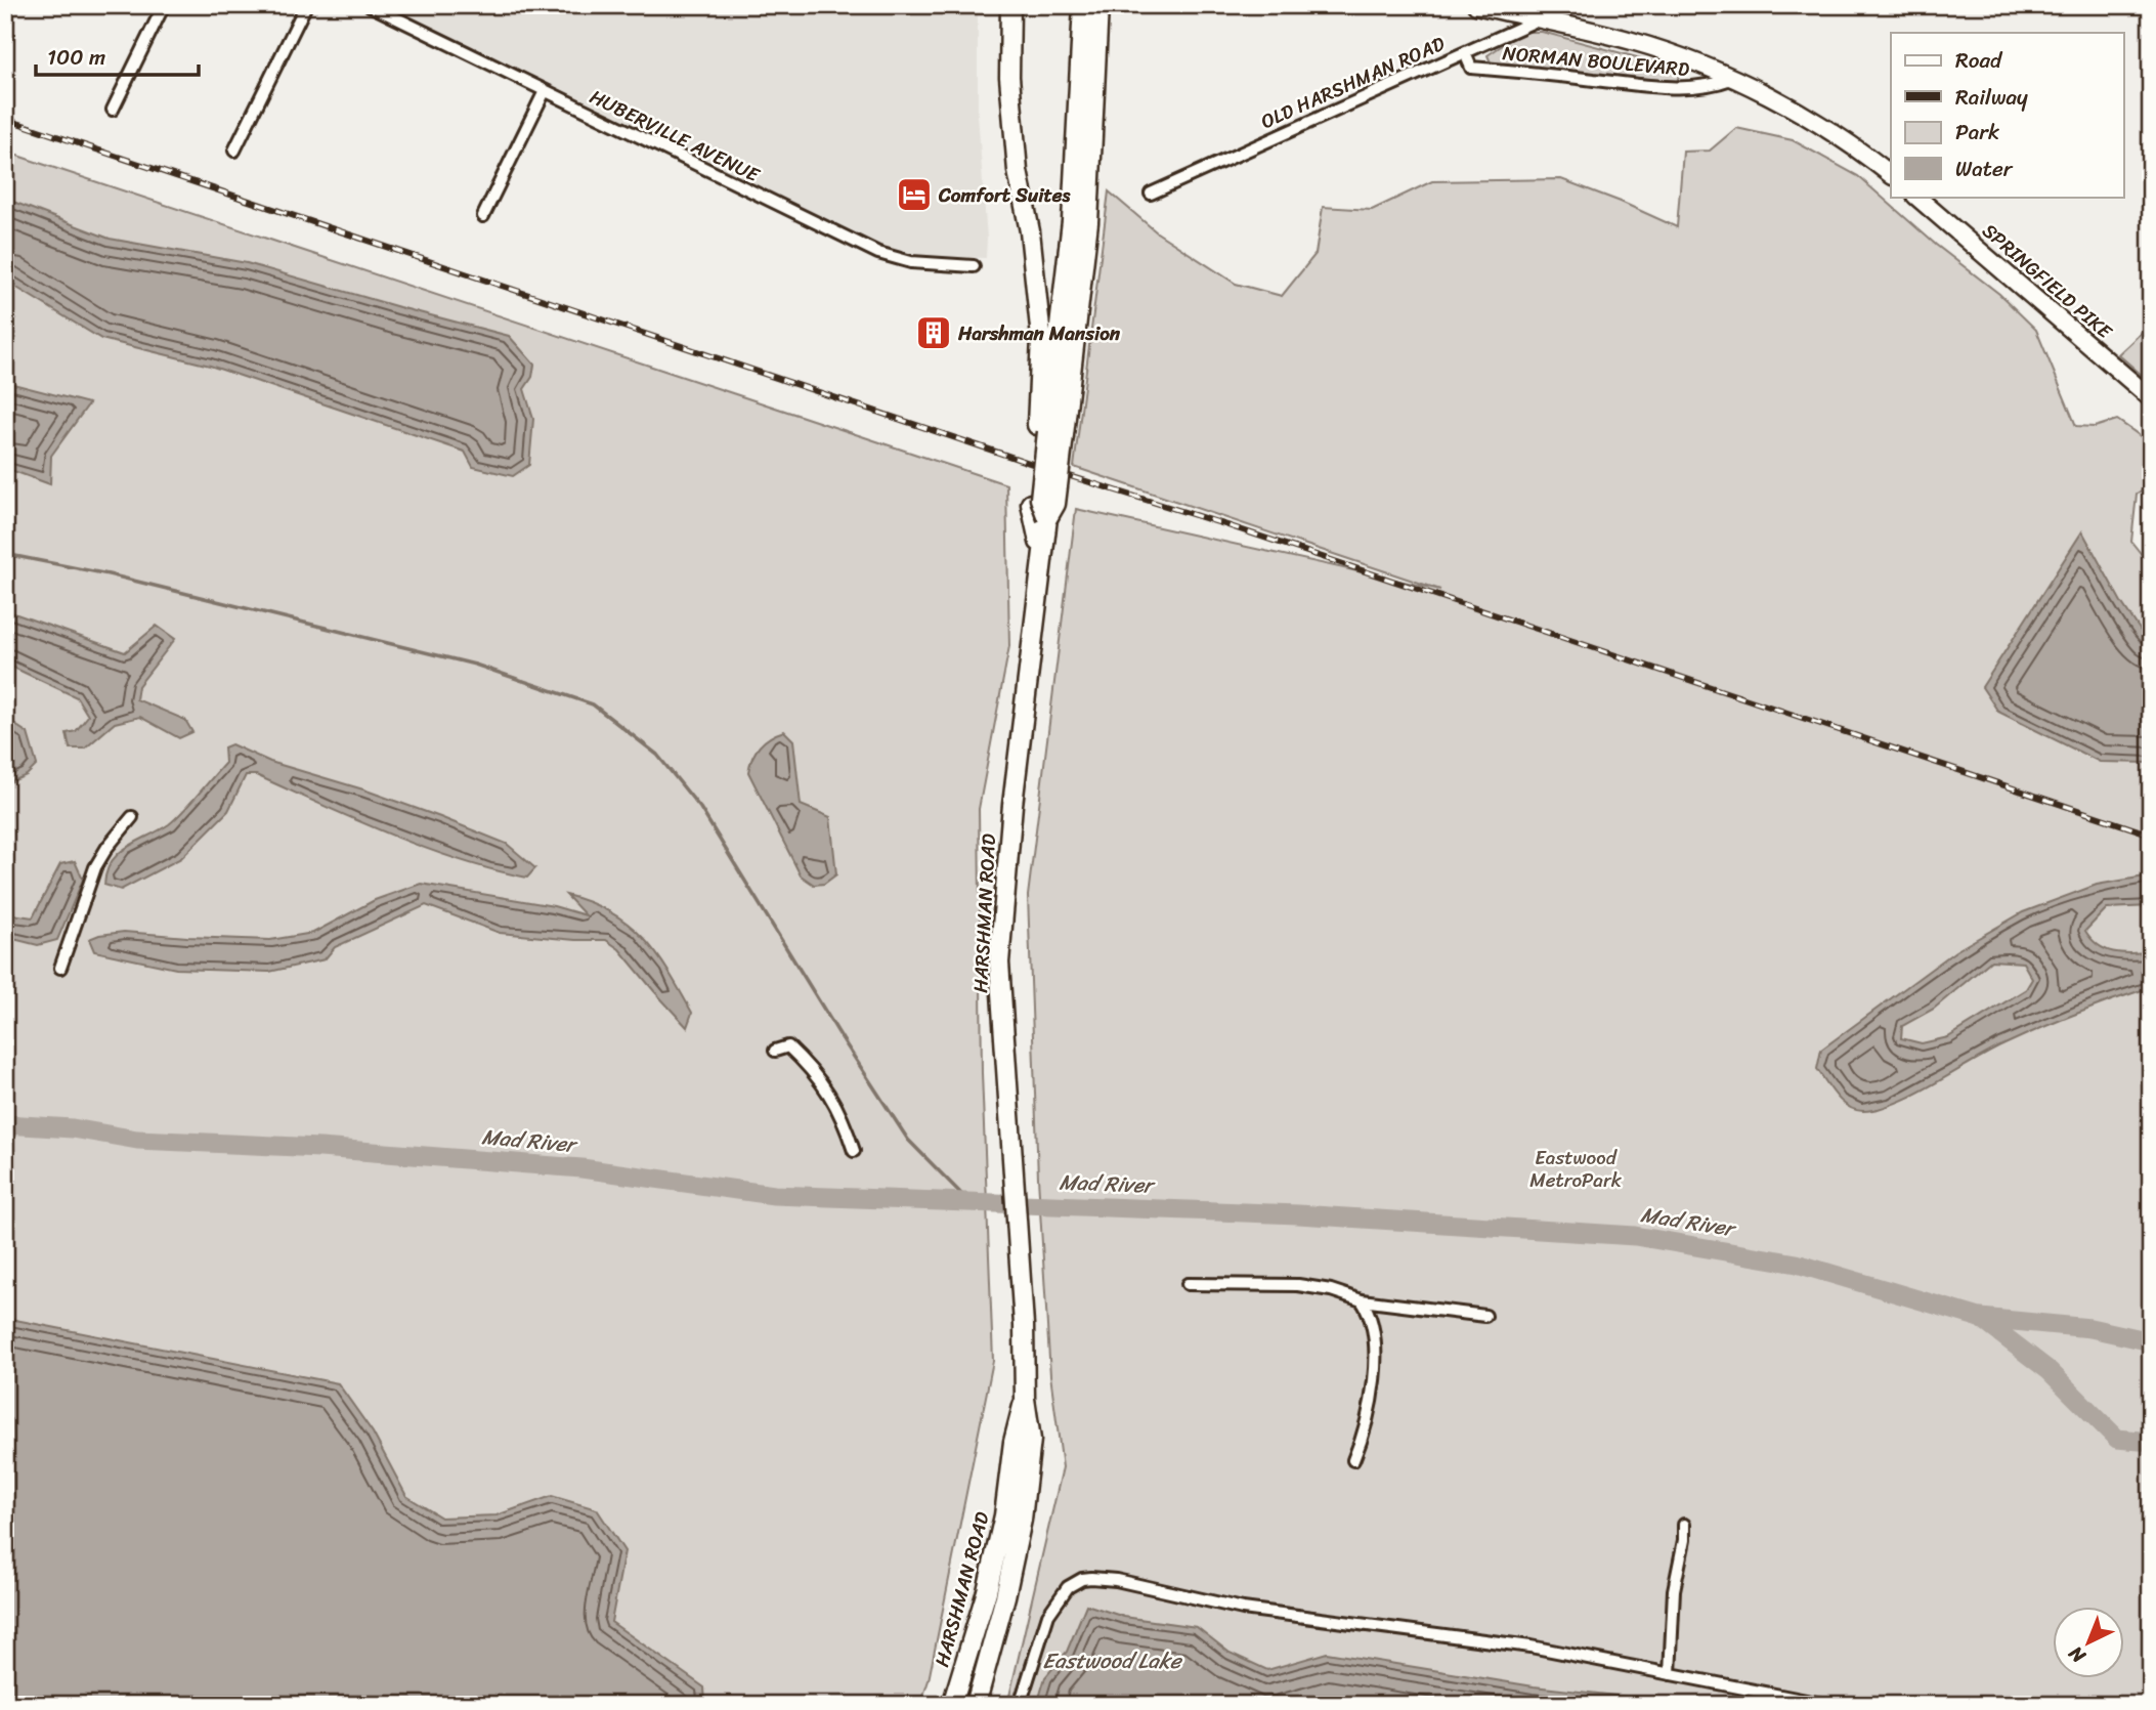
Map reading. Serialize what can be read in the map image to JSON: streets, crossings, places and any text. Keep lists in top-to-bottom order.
{
  "streets": {
    "main road": ["SPRINGFIELD PIKE", "HARSHMAN ROAD"],
    "street": ["NORMAN BOULEVARD", "OLD HARSHMAN ROAD", "HUBERVILLE AVENUE"]
  },
  "crossings": [
    ["NORMAN BOULEVARD", "OLD HARSHMAN ROAD"]
  ],
  "water": ["Mad River", "Eastwood Lake"],
  "parks": ["Eastwood MetroPark"],
  "places": {
    "hotel": ["Comfort Suites"],
    "building": ["Harshman Mansion"]
  },
  "legend": [
    "Road",
    "Railway",
    "Park",
    "Water"
  ],
  "scale_bar": "100 m",
  "north": "bottom left"
}
